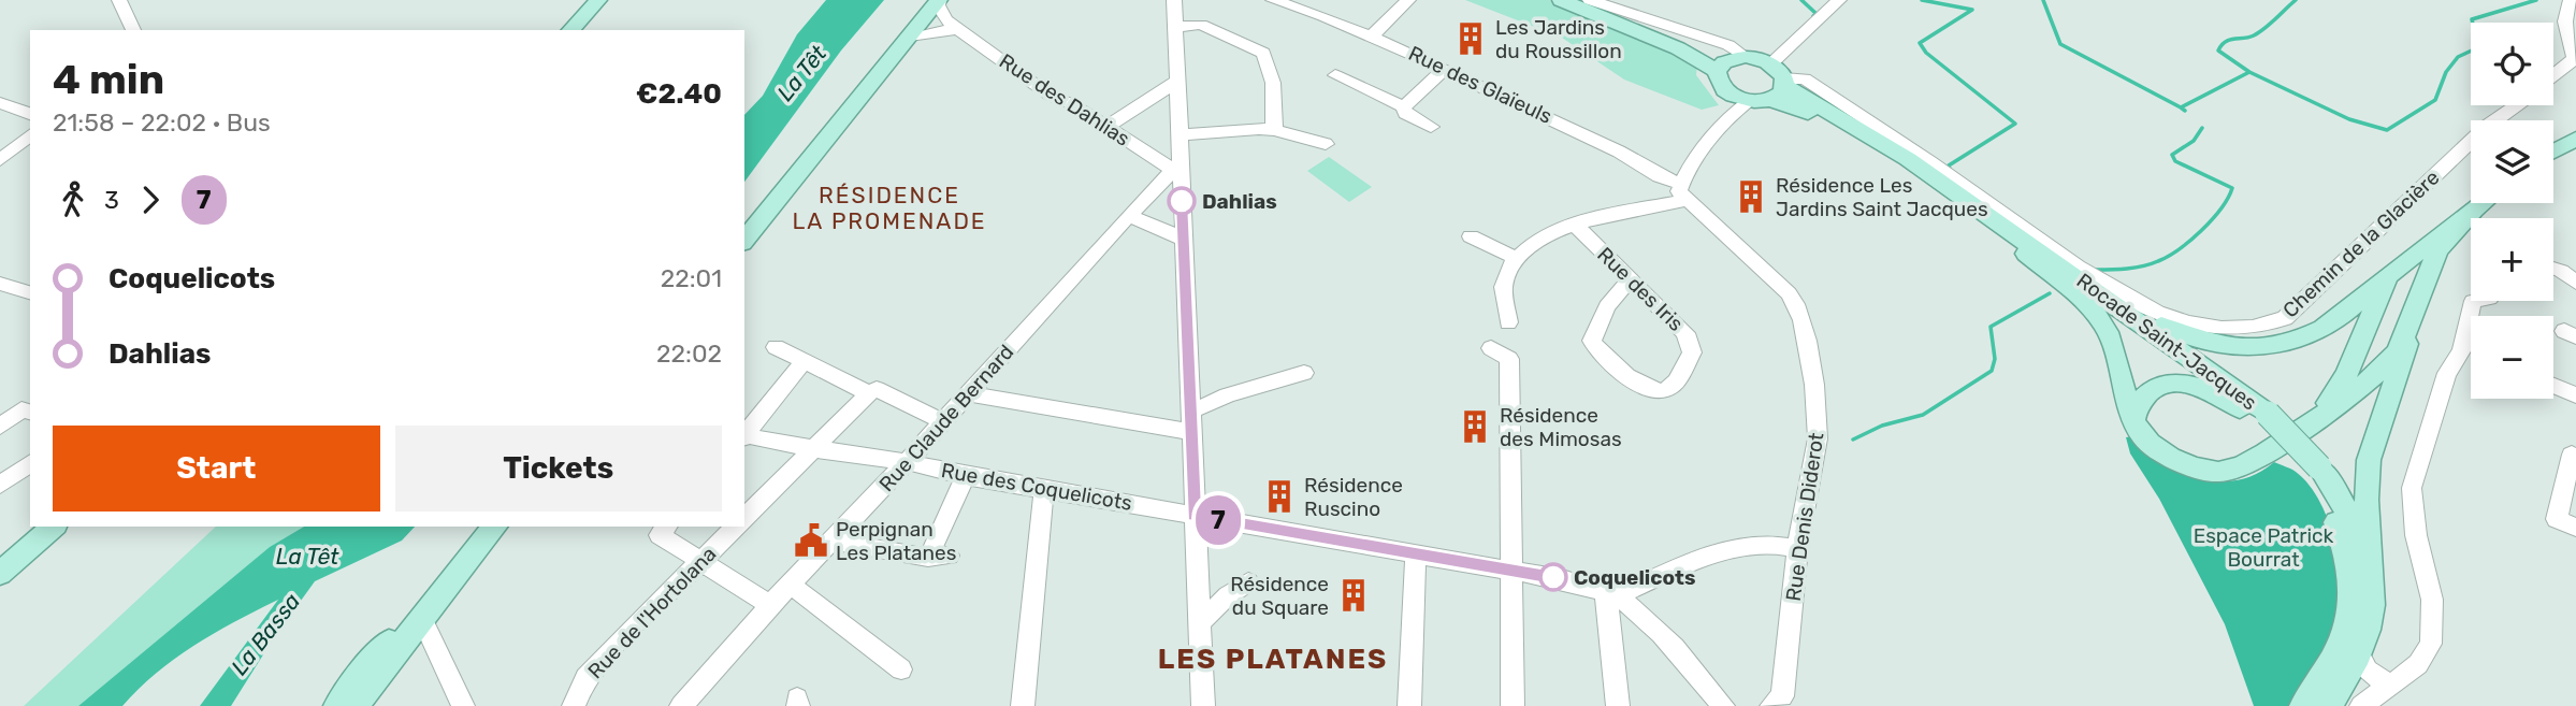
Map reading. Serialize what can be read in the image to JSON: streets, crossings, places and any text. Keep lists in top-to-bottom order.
{
  "streets": {
    "main road": ["Rocade Saint-Jacques"],
    "street": [
      "Rue des Glaïeuls",
      "Rue des Dahlias",
      "Chemin de la Glacière",
      "Rue des Iris",
      "Rue Claude Bernard",
      "Rue des Coquelicots",
      "Rue Denis Diderot",
      "Rue de l'Hortolana"
    ]
  },
  "crossings": [
    ["Rue des Glaïeuls", "Rue Denis Diderot"],
    ["Rue des Dahlias", "Rue Claude Bernard"],
    ["Chemin de la Glacière", "Rocade Saint-Jacques"],
    ["Rue Claude Bernard", "Rue des Coquelicots"]
  ],
  "districts": ["RÉSIDENCE LA PROMENADE", "LES PLATANES"],
  "water": ["La Têt", "La Bassa"],
  "parks": ["Espace Patrick Bourrat"],
  "places": {
    "building": [
      "Les Jardins du Roussillon",
      "Résidence Les Jardins Saint Jacques",
      "Résidence des Mimosas",
      "Résidence Ruscino",
      "Résidence du Square"
    ],
    "other": ["Dahlias", "Coquelicots"],
    "public building": ["Perpignan Les Platanes"]
  },
  "lines": ["bus line 7"],
  "page": {
    "on_map": "7",
    "map_buttons": ["+", "−"],
    "heading": ["4 min", "21:58 – 22:02 · Bus", "€2.40"],
    "legs": ["3", "7"],
    "list": [
      {
        "name": "Coquelicots",
        "value": "22:01"
      },
      {
        "name": "Dahlias",
        "value": "22:02"
      }
    ],
    "buttons": ["Start", "Tickets"]
  }
}
